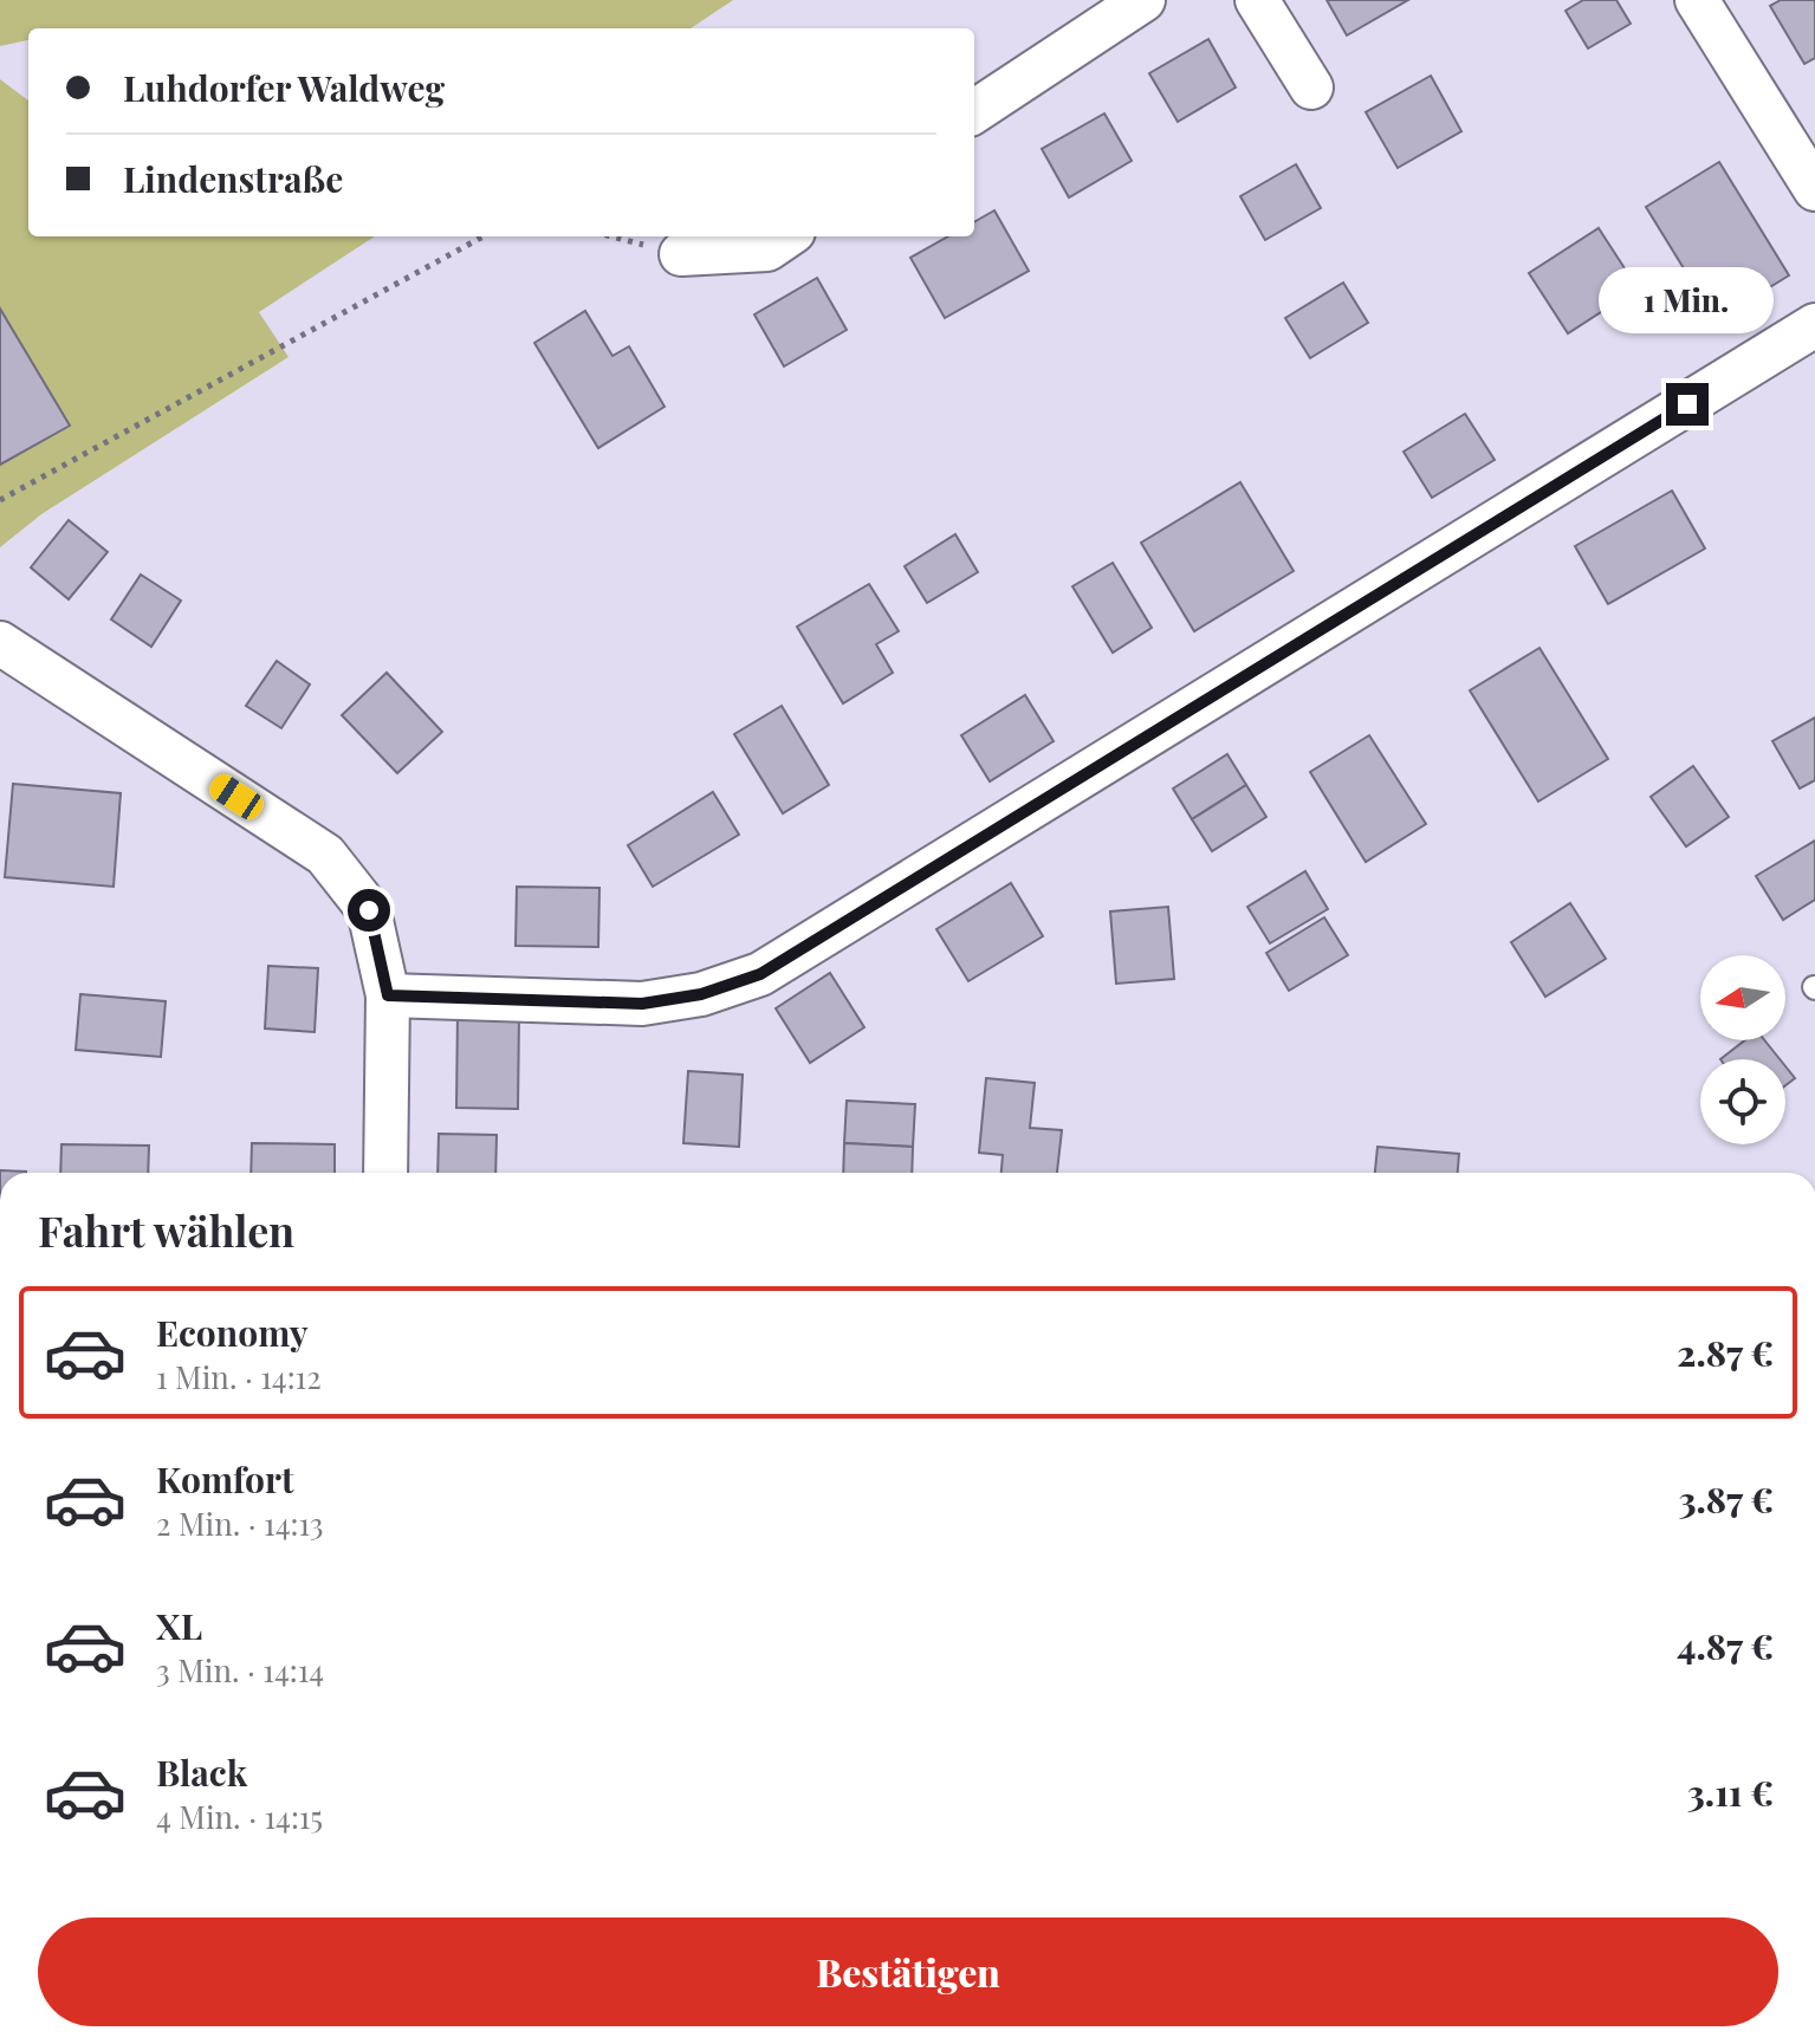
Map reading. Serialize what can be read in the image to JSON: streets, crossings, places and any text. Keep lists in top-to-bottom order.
{
  "north": "left",
  "page": {
    "banner": ["Luhdorfer Waldweg", "Lindenstraße"],
    "bubble": "1 Min.",
    "heading": "Fahrt wählen",
    "list": [
      {
        "name": "Economy",
        "note": "1 Min. · 14:12",
        "value": "2.87 €"
      },
      {
        "name": "Komfort",
        "note": "2 Min. · 14:13",
        "value": "3.87 €"
      },
      {
        "name": "XL",
        "note": "3 Min. · 14:14",
        "value": "4.87 €"
      },
      {
        "name": "Black",
        "note": "4 Min. · 14:15",
        "value": "3.11 €"
      }
    ],
    "buttons": "Bestätigen"
  }
}
